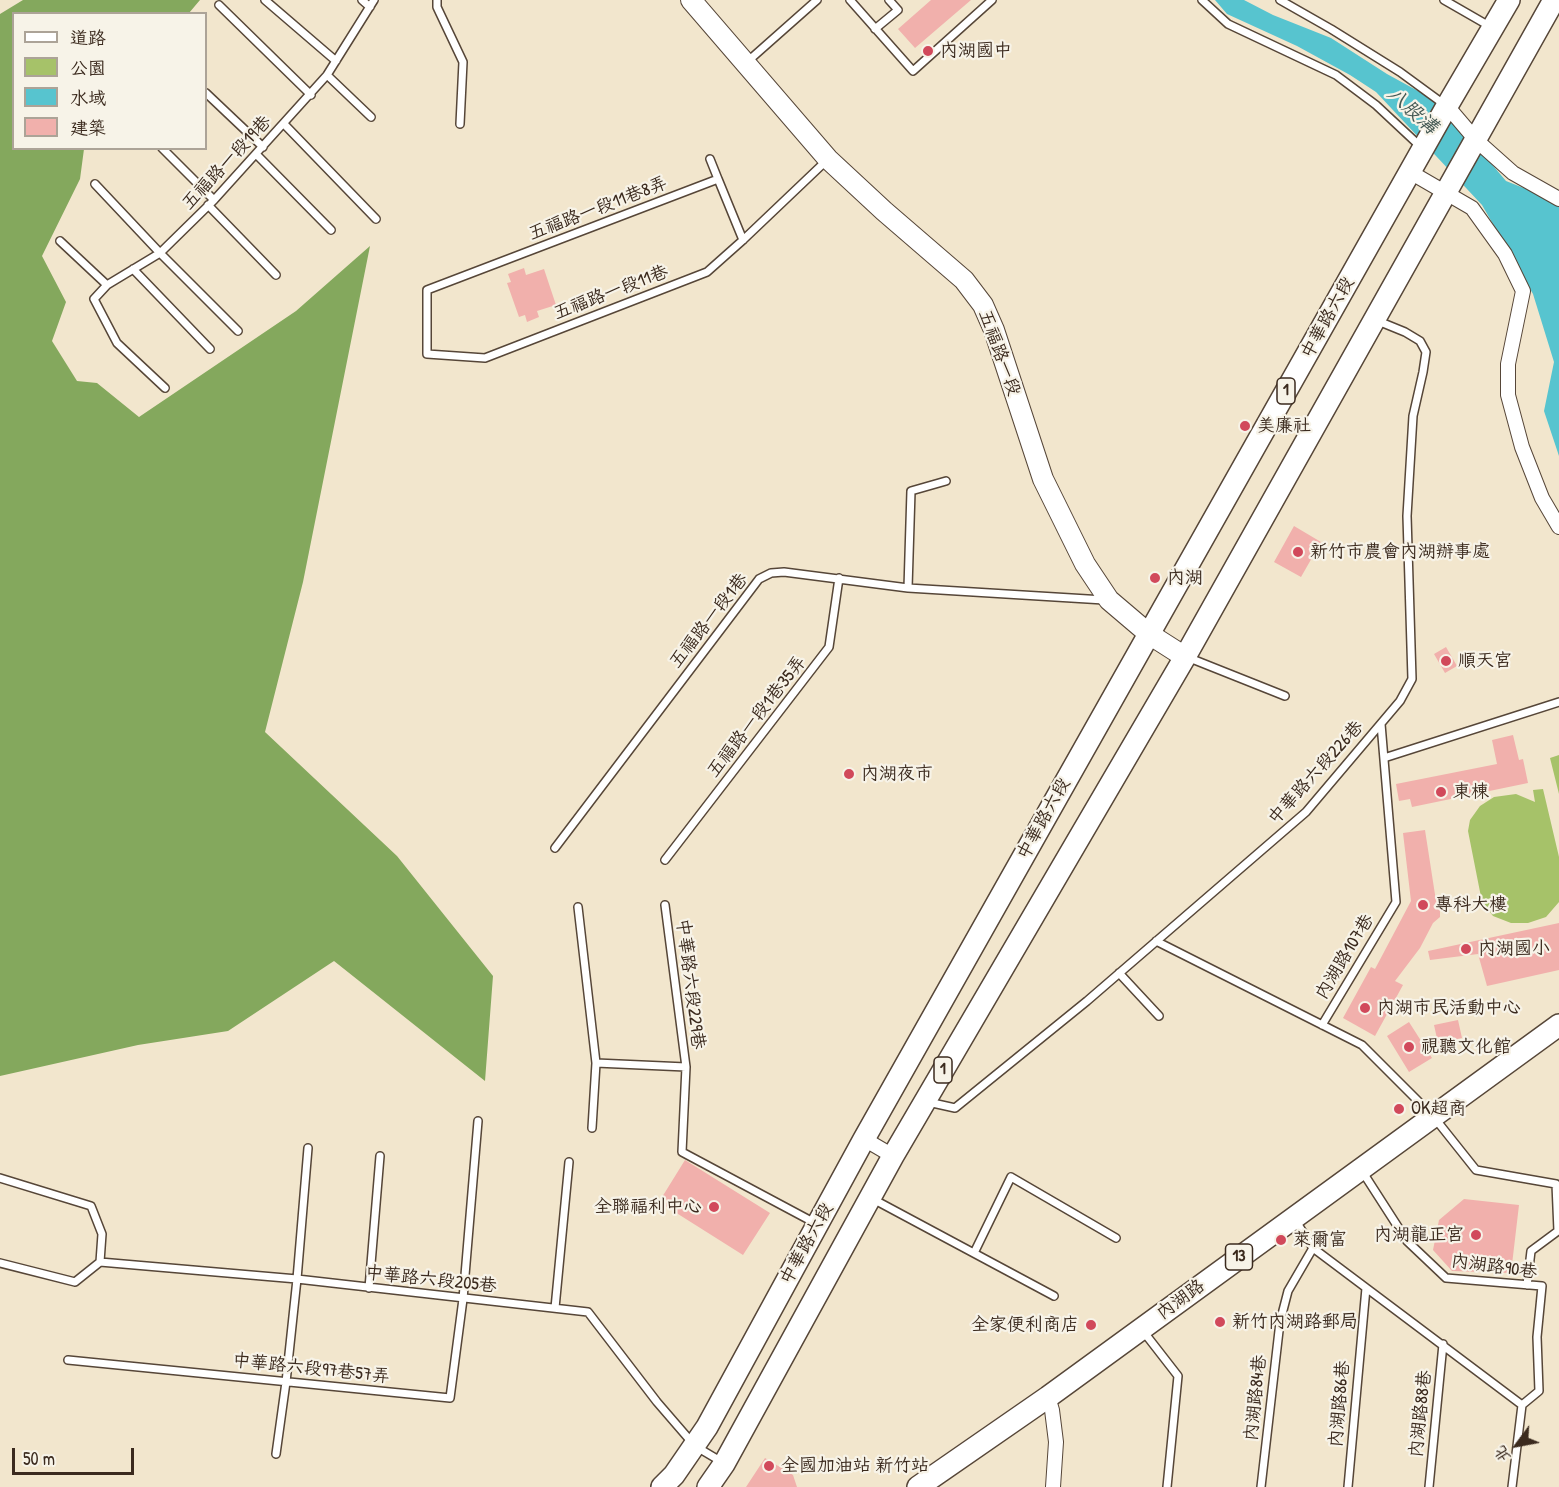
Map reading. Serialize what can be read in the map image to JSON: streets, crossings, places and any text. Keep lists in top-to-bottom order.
{
  "streets": {
    "main road": [
      "中華路六段",
      "五福路一段",
      "1",
      "13",
      "內湖路"
    ],
    "lane": [
      "五福路一段19巷",
      "五福路一段11巷8弄",
      "五福路一段11巷",
      "五福路一段1巷",
      "五福路一段1巷35弄",
      "中華路六段226巷",
      "內湖路107巷",
      "中華路六段229巷",
      "內湖路90巷",
      "中華路六段205巷",
      "中華路六段97巷57弄",
      "內湖路84巷",
      "內湖路86巷",
      "內湖路88巷"
    ]
  },
  "crossings": [
    ["五福路一段11巷8弄", "五福路一段11巷"],
    ["五福路一段11巷", "五福路一段"],
    ["中華路六段", "五福路一段"],
    ["中華路六段", "1"],
    ["中華路六段", "中華路六段226巷"],
    ["中華路六段", "中華路六段229巷"],
    ["中華路六段", "中華路六段205巷"],
    ["五福路一段", "五福路一段1巷"],
    ["五福路一段1巷", "五福路一段1巷35弄"],
    ["中華路六段226巷", "內湖路107巷"],
    ["內湖路107巷", "內湖路90巷"],
    ["內湖路107巷", "內湖路"],
    ["內湖路90巷", "內湖路"],
    ["中華路六段205巷", "中華路六段97巷57弄"]
  ],
  "water": ["八股溝"],
  "places": [
    "內湖國中",
    "美廉社",
    "新竹市農會內湖辦事處",
    "內湖",
    "順天宮",
    "內湖夜市",
    "東棟",
    "專科大樓",
    "內湖國小",
    "內湖市民活動中心",
    "視聽文化館",
    "OK超商",
    "全聯福利中心",
    "內湖龍正宮",
    "萊爾富",
    "新竹內湖路郵局",
    "全家便利商店",
    "全國加油站 新竹站"
  ],
  "legend": [
    "道路",
    "公園",
    "水域",
    "建築"
  ],
  "scale_bar": "50 m",
  "north": "bottom left"
}
